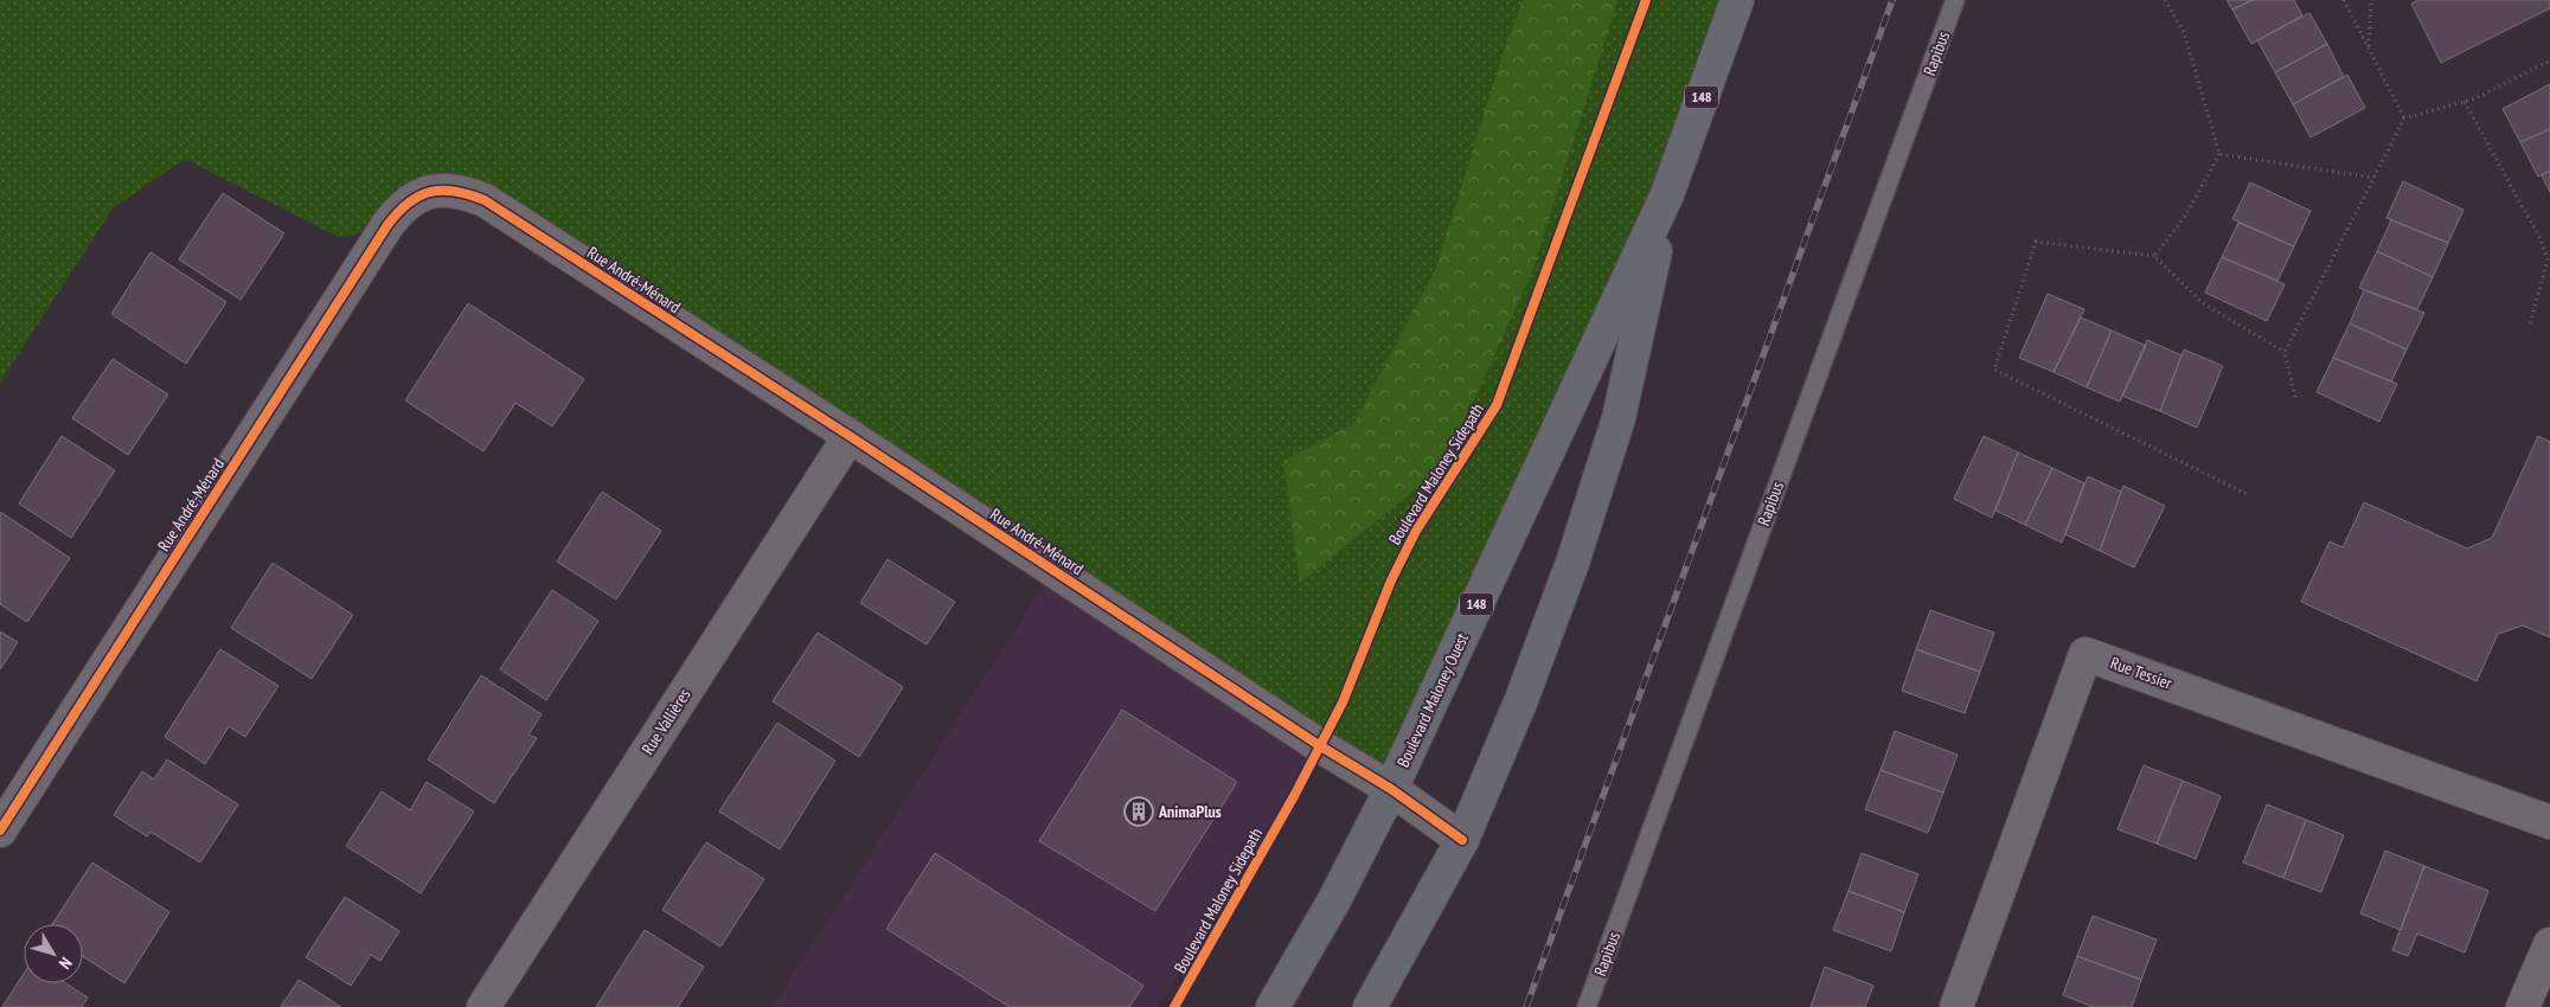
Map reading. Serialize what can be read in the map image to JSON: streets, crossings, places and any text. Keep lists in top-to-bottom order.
{
  "streets": {
    "main road": ["148", "Boulevard Maloney Ouest"],
    "street": ["Rue André-Ménard", "Rue Tessier", "Rue Vallières"],
    "lane": ["Rapibus"],
    "cycle path": ["Boulevard Maloney Sidepath"]
  },
  "crossings": [
    ["Rue André-Ménard", "Boulevard Maloney Ouest"],
    ["Rue André-Ménard", "Rue Vallières"]
  ],
  "places": {
    "building": ["AnimaPlus"]
  },
  "north": "bottom right"
}
